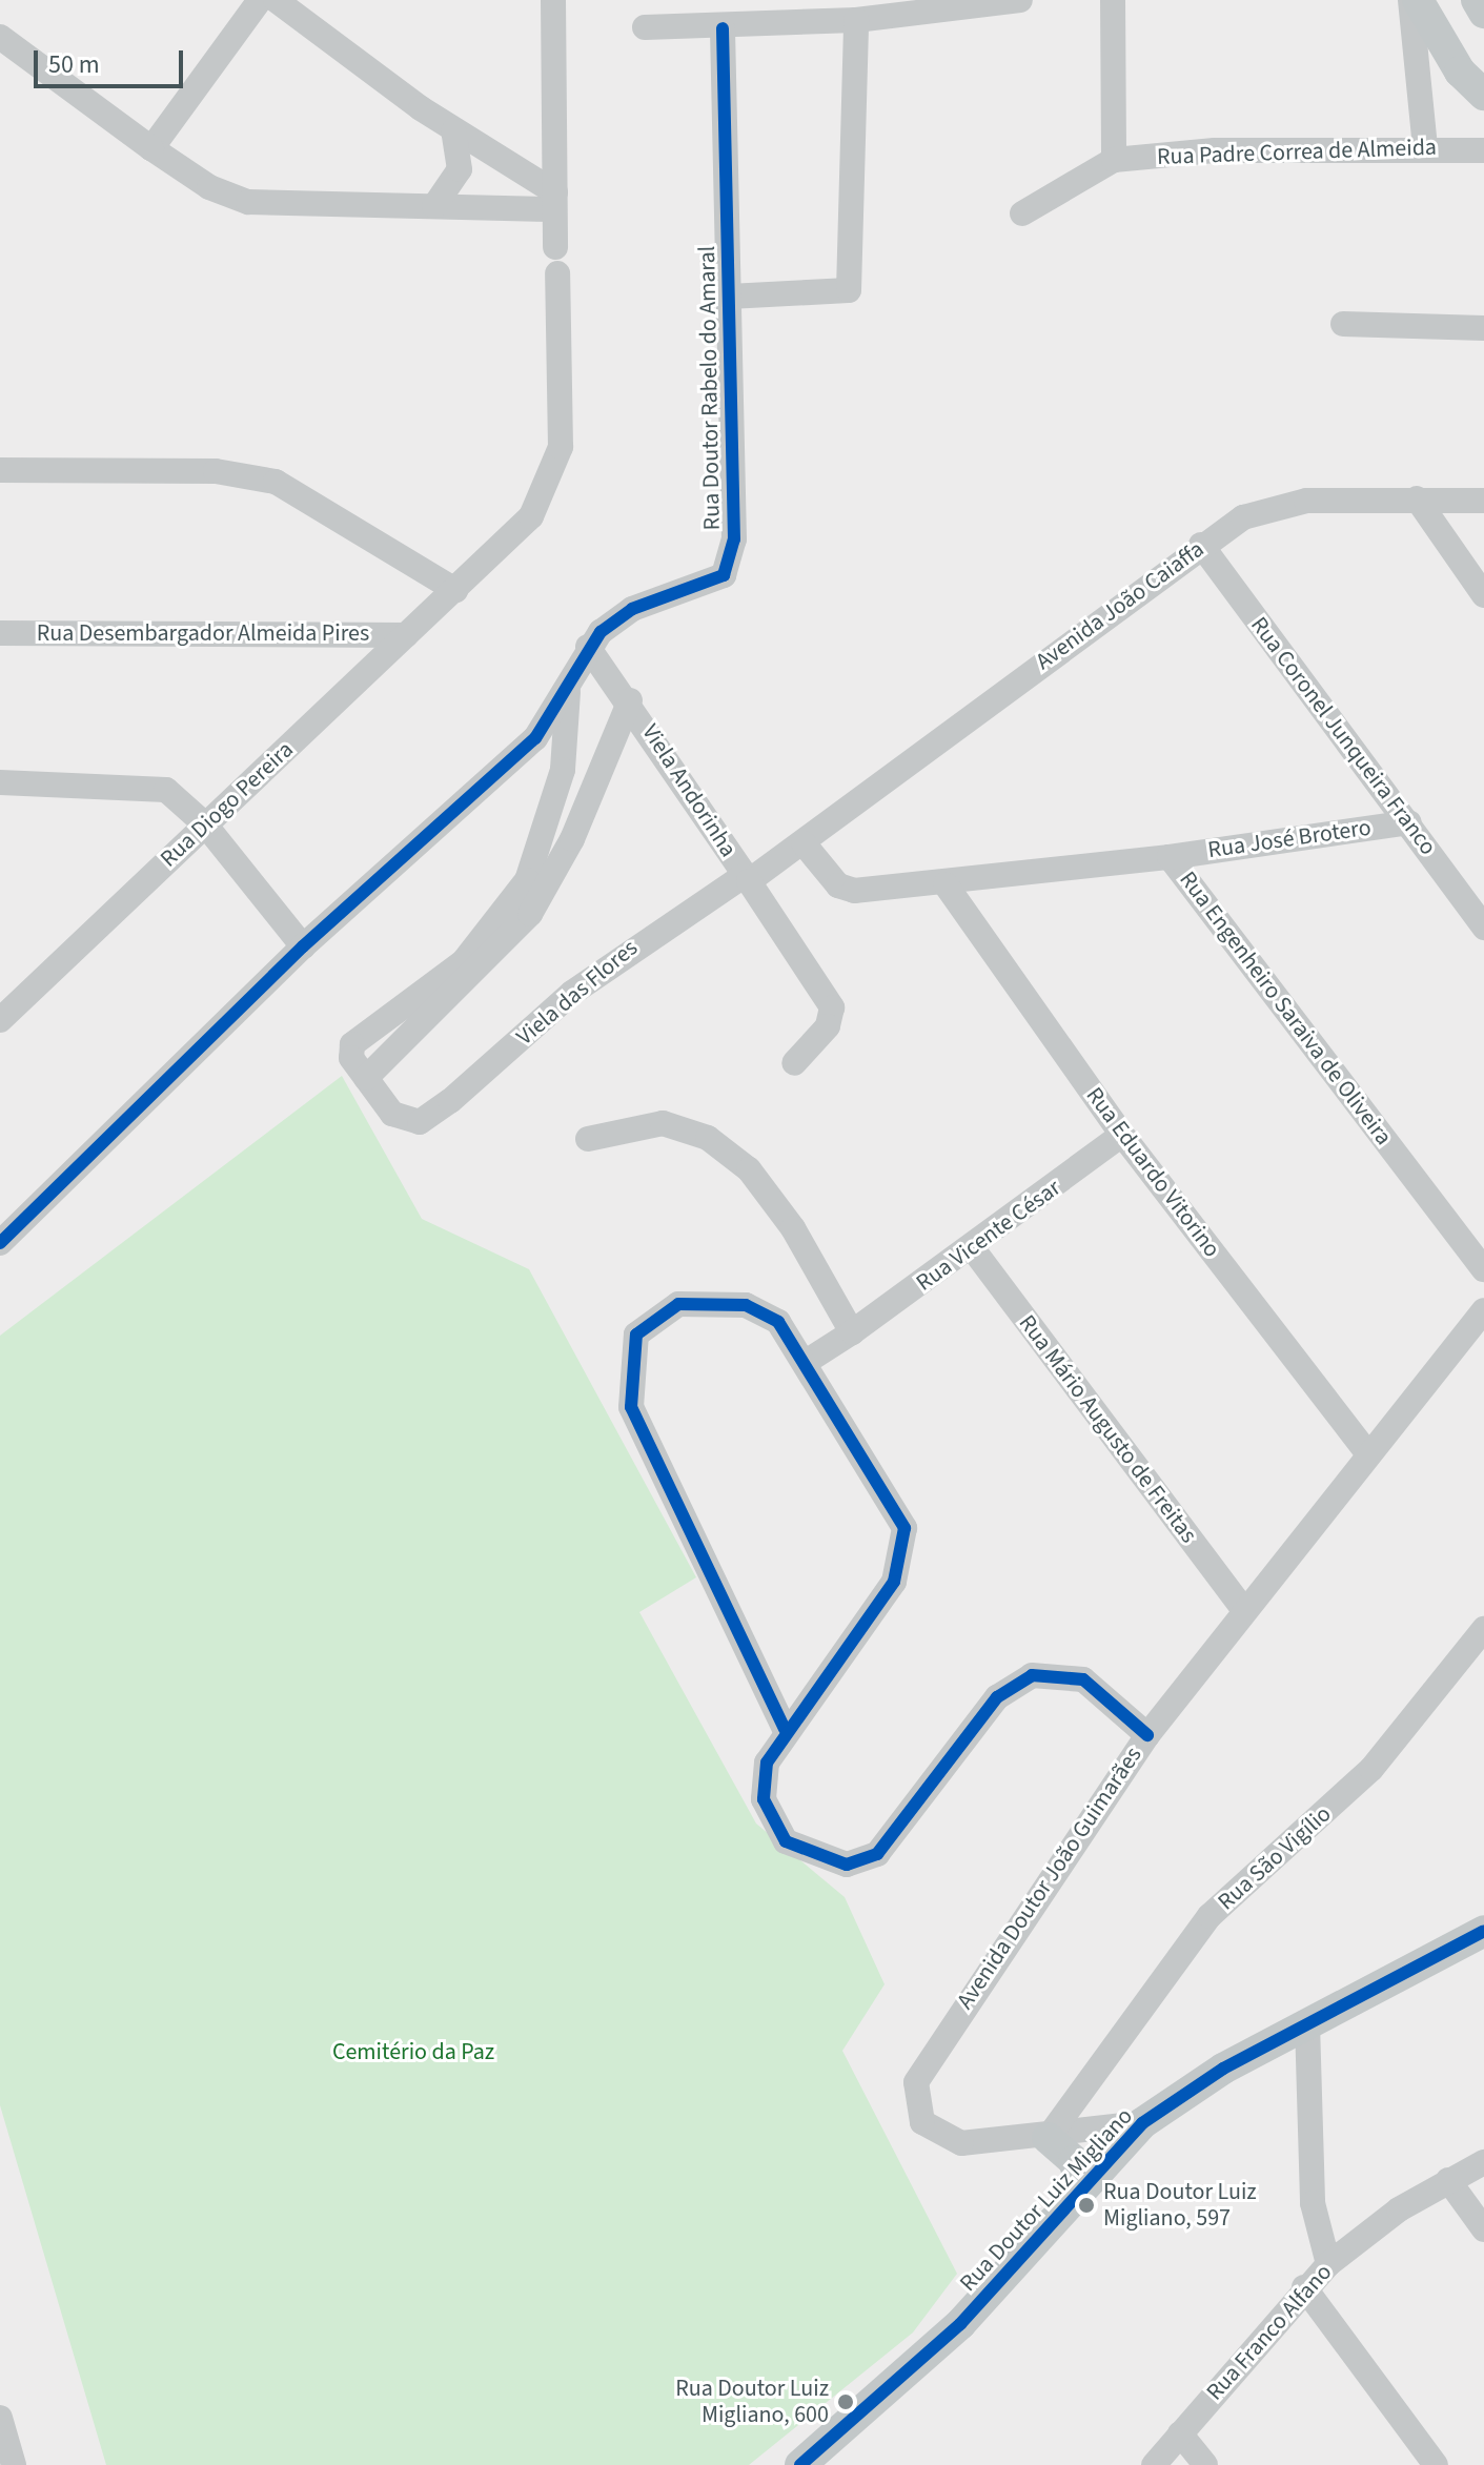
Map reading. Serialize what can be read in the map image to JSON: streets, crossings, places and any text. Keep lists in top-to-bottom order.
{
  "streets": {
    "main road": ["Rua Doutor Luiz Migliano"],
    "street": [
      "Rua Padre Correa de Almeida",
      "Rua Doutor Rabelo do Amaral",
      "Avenida João Caiaffa",
      "Rua Desembargador Almeida Pires",
      "Rua Coronel Junqueira Franco",
      "Viela Andorinha",
      "Rua Diogo Pereira",
      "Rua José Brotero",
      "Viela das Flores",
      "Rua Engenheiro Saraiva de Oliveira",
      "Rua Eduardo Vitorino",
      "Rua Vicente César",
      "Rua Mário Augusto de Freitas",
      "Rua São Vigílio",
      "Avenida Doutor João Guimarães",
      "Rua Franco Alfano"
    ]
  },
  "crossings": [
    ["Rua Doutor Rabelo do Amaral", "Viela Andorinha"],
    ["Avenida João Caiaffa", "Rua Coronel Junqueira Franco"],
    ["Avenida João Caiaffa", "Viela Andorinha"],
    ["Avenida João Caiaffa", "Rua Engenheiro Saraiva de Oliveira"],
    ["Rua Desembargador Almeida Pires", "Rua Diogo Pereira"],
    ["Rua Coronel Junqueira Franco", "Rua José Brotero"],
    ["Viela Andorinha", "Viela das Flores"],
    ["Viela Andorinha", "Rua Engenheiro Saraiva de Oliveira"],
    ["Rua José Brotero", "Rua Engenheiro Saraiva de Oliveira"],
    ["Rua Engenheiro Saraiva de Oliveira", "Rua Eduardo Vitorino"],
    ["Rua Eduardo Vitorino", "Rua Vicente César"],
    ["Rua Eduardo Vitorino", "Avenida Doutor João Guimarães"],
    ["Rua Vicente César", "Rua Mário Augusto de Freitas"],
    ["Rua Mário Augusto de Freitas", "Avenida Doutor João Guimarães"],
    ["Rua São Vigílio", "Avenida Doutor João Guimarães"],
    ["Avenida Doutor João Guimarães", "Rua Doutor Luiz Migliano"]
  ],
  "parks": ["Cemitério da Paz"],
  "places": ["Rua Doutor Luiz Migliano, 597", "Rua Doutor Luiz Migliano, 600"],
  "scale_bar": "50 m"
}
